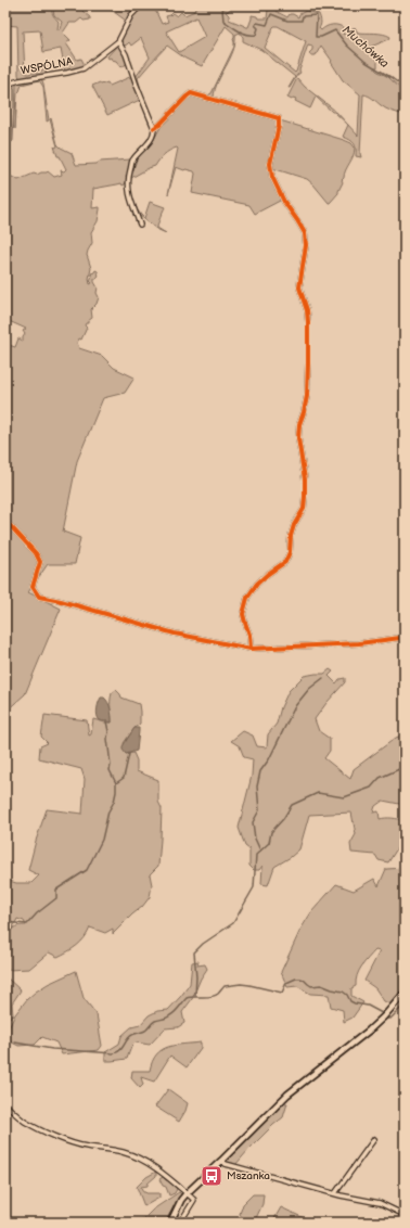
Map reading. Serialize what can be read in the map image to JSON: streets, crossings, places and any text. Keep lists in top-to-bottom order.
{
  "streets": {
    "street": ["WSPÓLNA"]
  },
  "water": ["Muchówka"],
  "places": {
    "bus stop": ["Mszanka"]
  }
}
